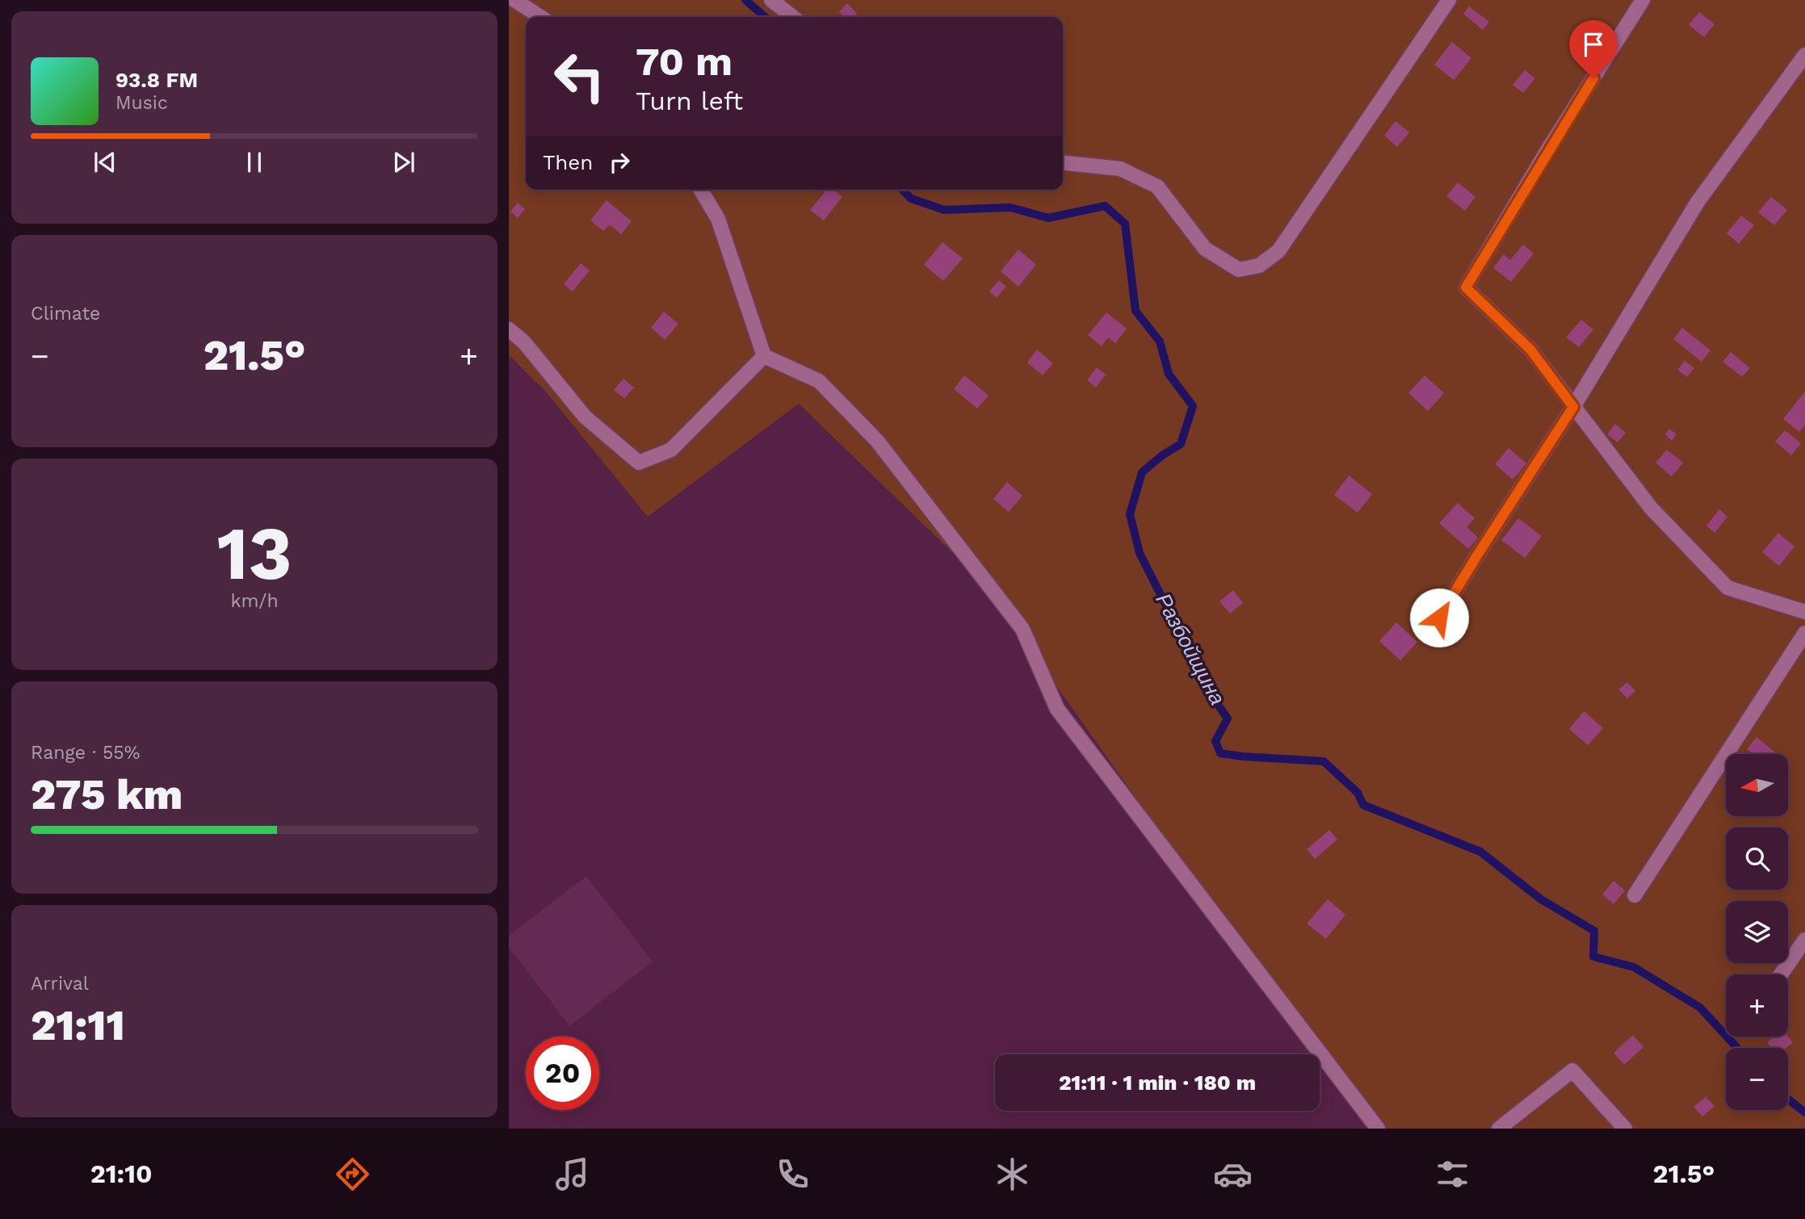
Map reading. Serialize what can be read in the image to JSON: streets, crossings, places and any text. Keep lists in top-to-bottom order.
{
  "water": ["Разбойщина"],
  "north": "left",
  "page": {
    "turn": ["70 m", "Turn left"],
    "song": ["93.8 FM", "Music"],
    "then": "Then",
    "tile": [
      "Climate",
      ["13", "km/h"],
      ["Range · 55%", "275 km"],
      ["Arrival", "21:11"]
    ],
    "heat": ["−", "21.5°", "+"],
    "map_buttons": ["+", "−"],
    "limit": "20",
    "trip": "21:11 · 1 min · 180 m",
    "tabs": ["21:10", "21.5°"]
  }
}
